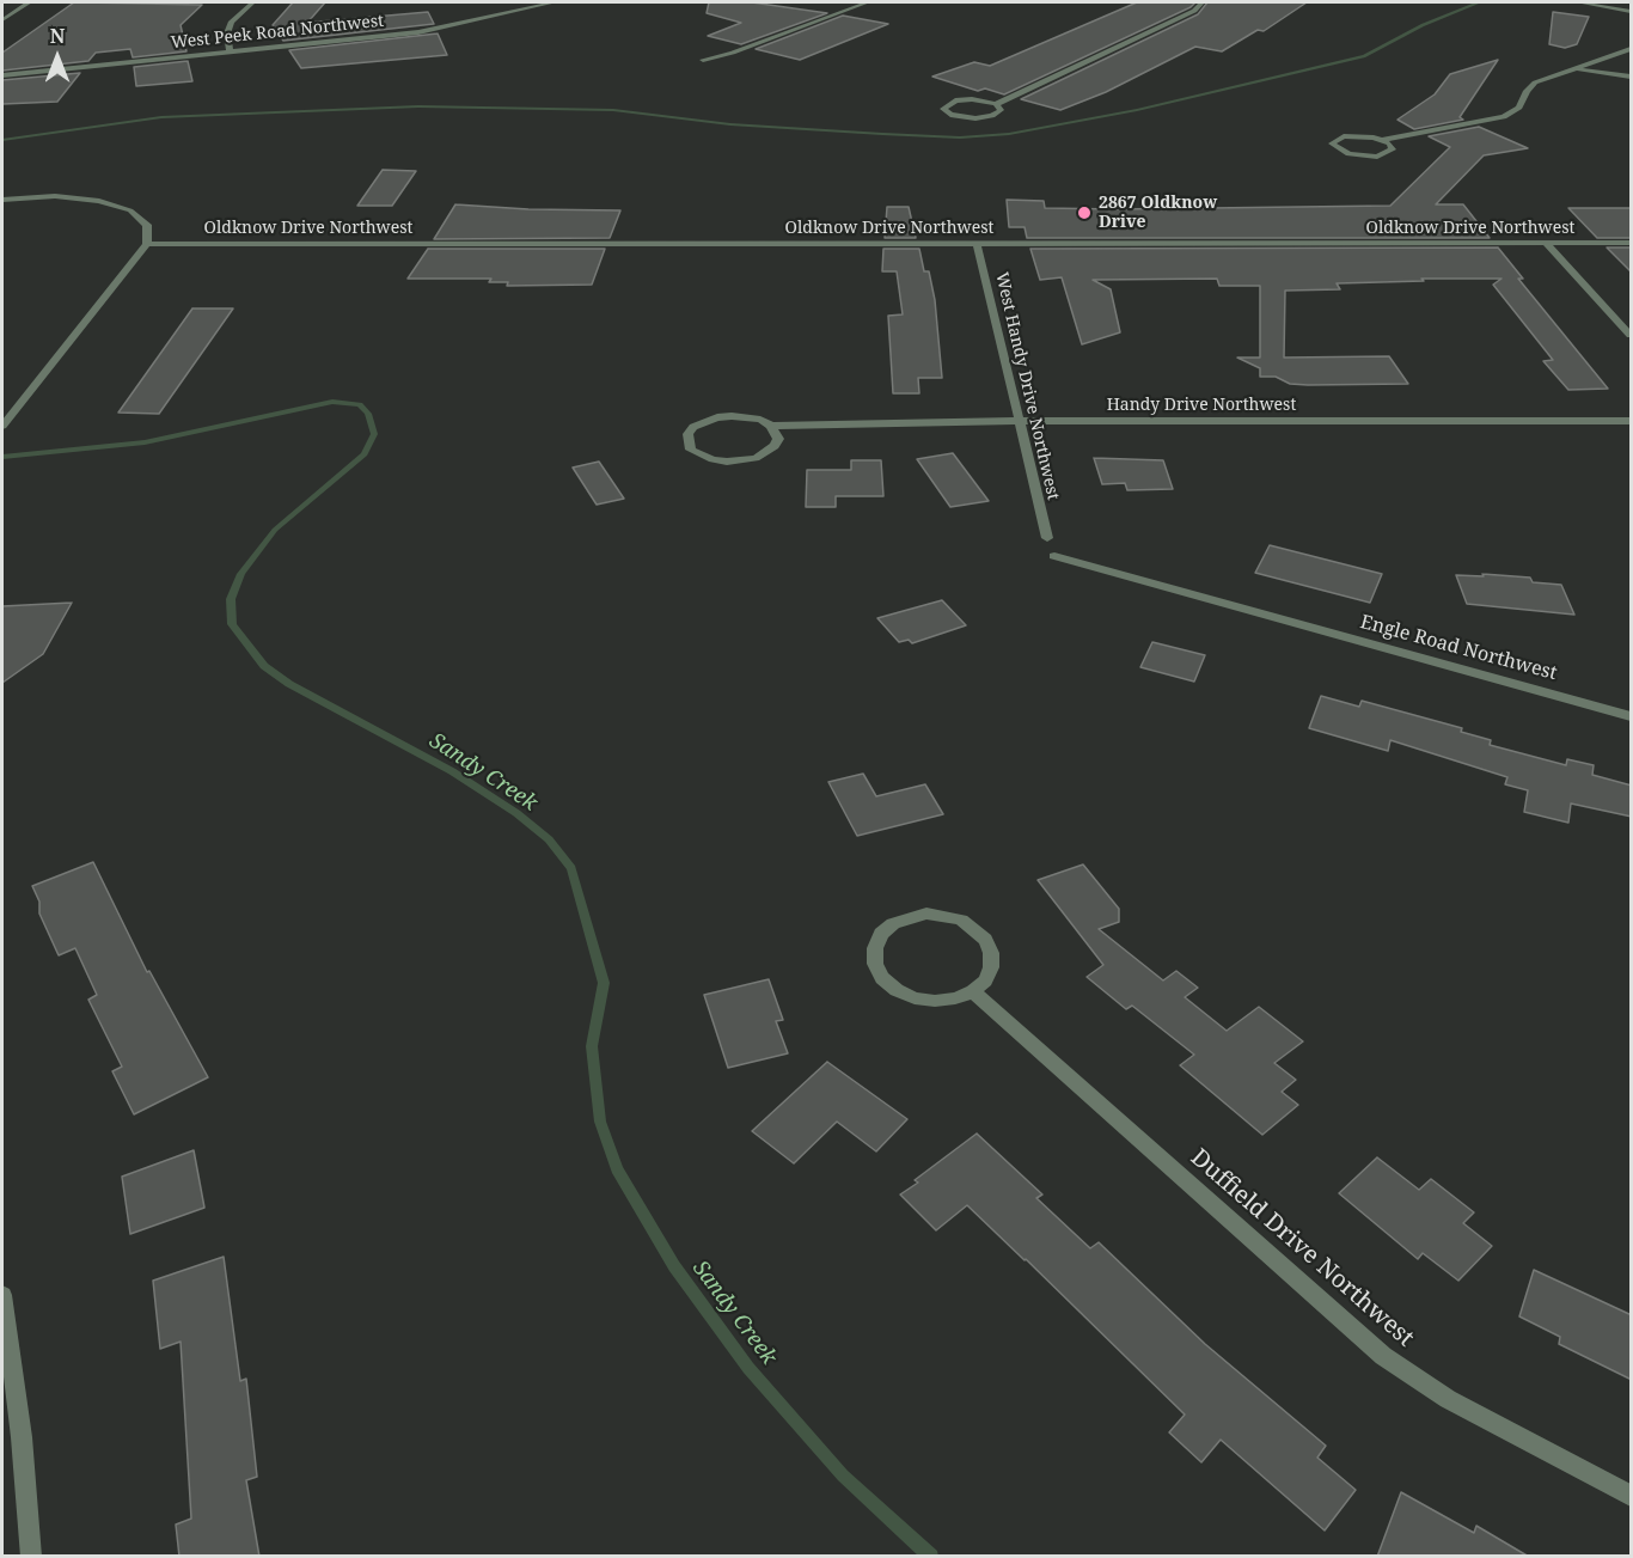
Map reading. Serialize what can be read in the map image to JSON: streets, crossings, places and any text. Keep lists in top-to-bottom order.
{
  "streets": {
    "street": [
      "West Peek Road Northwest",
      "Oldknow Drive Northwest",
      "West Handy Drive Northwest",
      "Handy Drive Northwest",
      "Engle Road Northwest",
      "Duffield Drive Northwest"
    ]
  },
  "crossings": [
    ["Oldknow Drive Northwest", "West Handy Drive Northwest"],
    ["West Handy Drive Northwest", "Handy Drive Northwest"]
  ],
  "water": ["Sandy Creek"],
  "places": ["2867 Oldknow Drive"],
  "north": "top"
}
